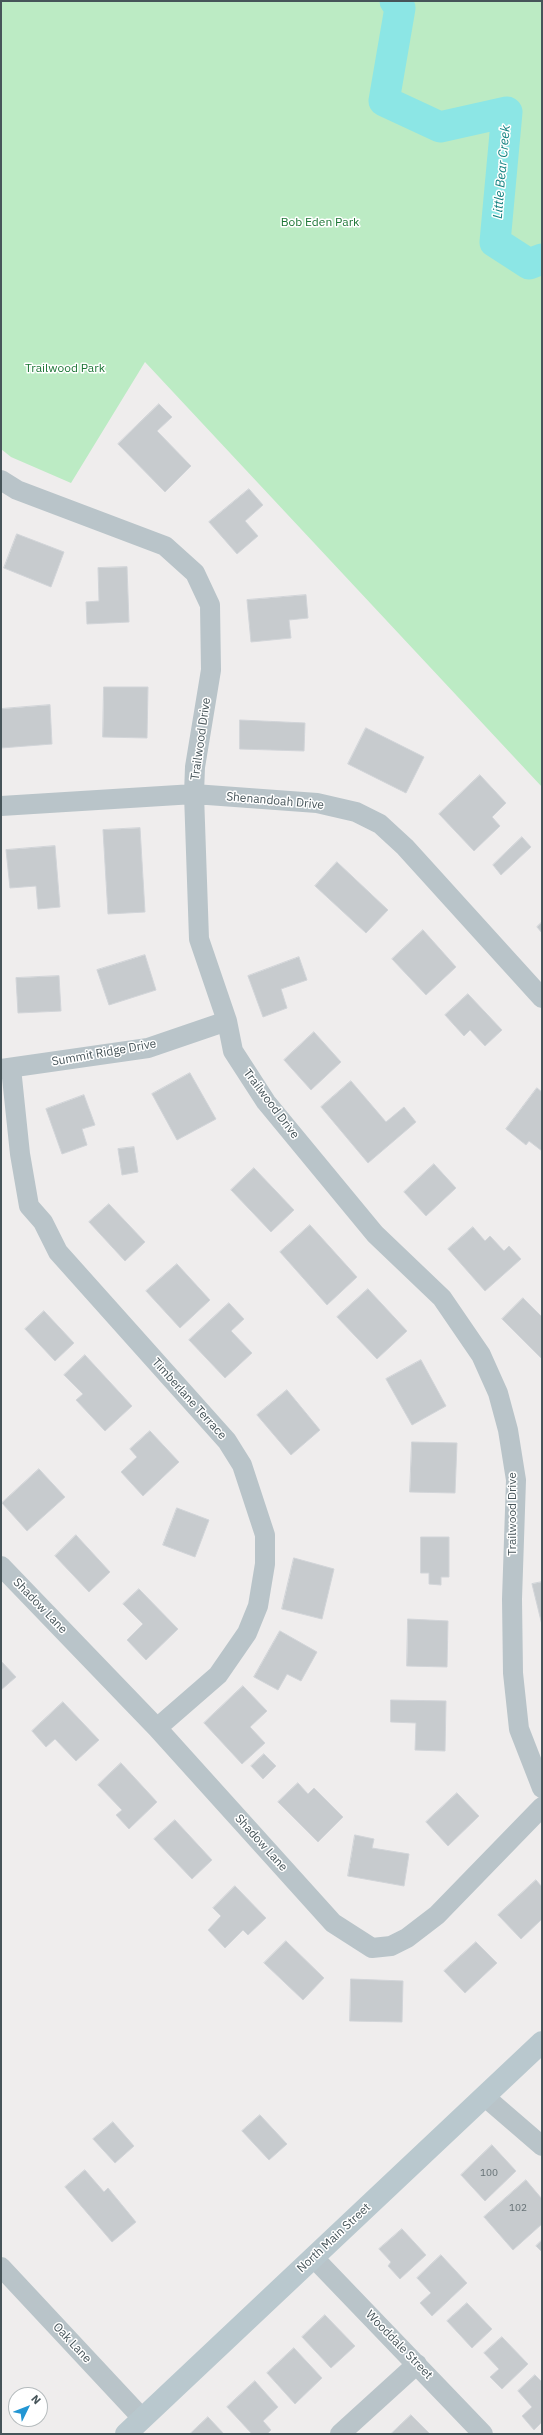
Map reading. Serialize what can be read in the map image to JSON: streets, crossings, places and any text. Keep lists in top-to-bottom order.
{
  "streets": {
    "main road": ["North Main Street"],
    "street": [
      "Trailwood Drive",
      "Shenandoah Drive",
      "Summit Ridge Drive",
      "Timberlane Terrace",
      "Shadow Lane",
      "Oak Lane",
      "Wooddale Street"
    ]
  },
  "crossings": [
    ["Trailwood Drive", "Shenandoah Drive"],
    ["Trailwood Drive", "Summit Ridge Drive"],
    ["Summit Ridge Drive", "Timberlane Terrace"],
    ["Timberlane Terrace", "Shadow Lane"],
    ["North Main Street", "Oak Lane"],
    ["North Main Street", "Wooddale Street"]
  ],
  "water": ["Little Bear Creek"],
  "parks": ["Bob Eden Park", "Trailwood Park"],
  "house_numbers": ["100", "102"],
  "north": "top right"
}
